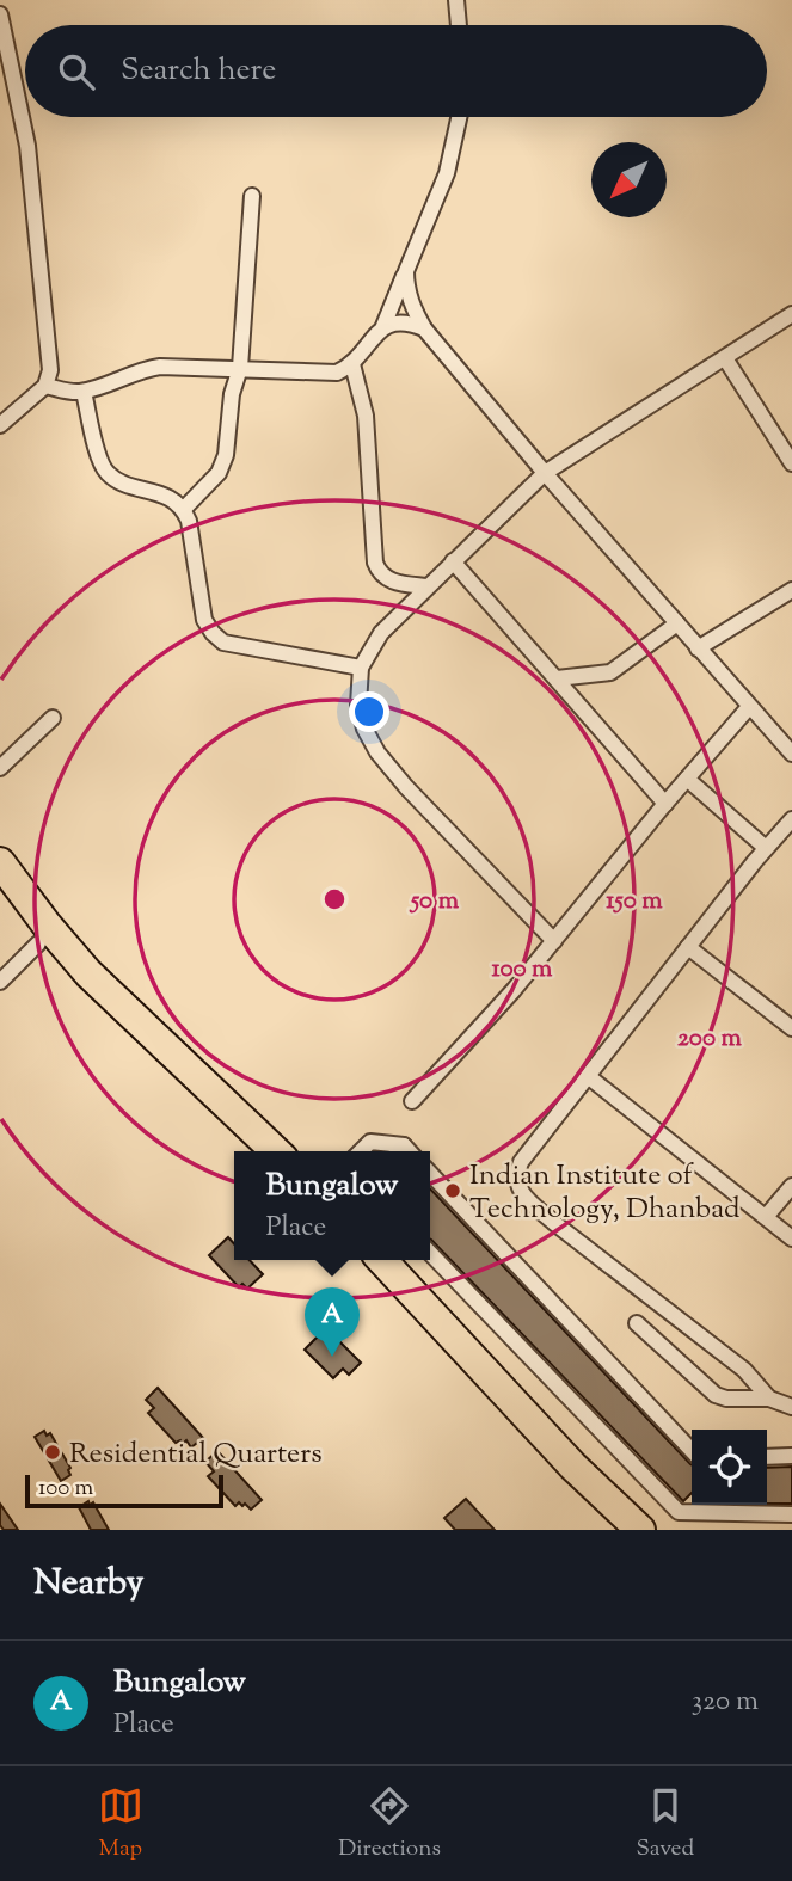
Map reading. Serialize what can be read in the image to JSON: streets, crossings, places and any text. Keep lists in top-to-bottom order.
{
  "places": ["Indian Institute of Technology, Dhanbad", "Residential Quarters"],
  "scale_bar": "100 m",
  "north": "bottom left",
  "page": {
    "search": "Search here",
    "popup": ["Bungalow", "Place"],
    "pins": "A",
    "scale": "100 m",
    "heading": "Nearby",
    "list": [
      {
        "mark": "A",
        "name": "Bungalow",
        "note": "Place",
        "value": "320 m"
      }
    ],
    "nav": ["Map", "Directions", "Saved"]
  },
  "rings": [
    "50 m",
    "150 m",
    "100 m",
    "200 m"
  ]
}
